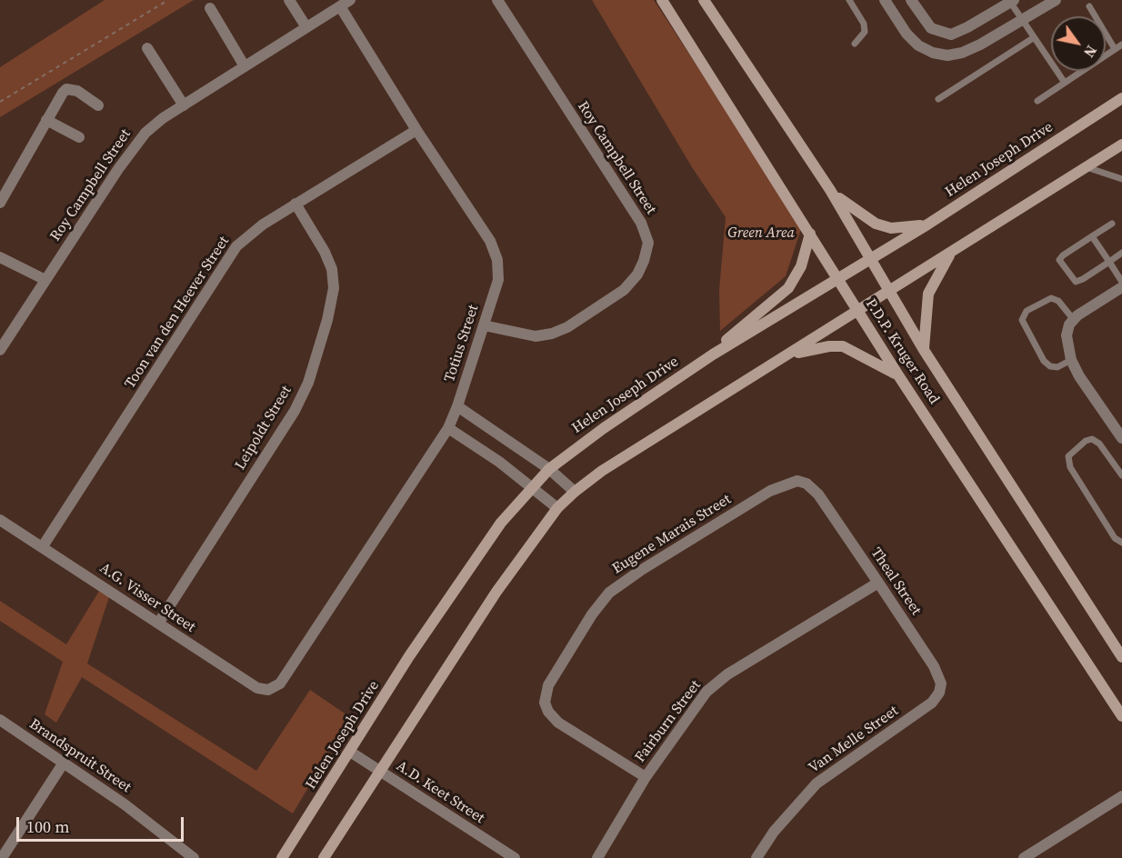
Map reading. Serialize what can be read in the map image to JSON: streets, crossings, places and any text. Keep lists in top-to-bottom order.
{
  "streets": {
    "street": [
      "Roy Campbell Street",
      "Helen Joseph Drive",
      "Toon van den Heever Street",
      "Totius Street",
      "P.D.P. Kruger Road",
      "Leipoldt Street",
      "Eugene Marais Street",
      "Theal Street",
      "A.G. Visser Street",
      "Fairburn Street",
      "Van Melle Street",
      "Brandspruit Street",
      "A.D. Keet Street"
    ]
  },
  "crossings": [
    ["Roy Campbell Street", "Totius Street"],
    ["Helen Joseph Drive", "P.D.P. Kruger Road"],
    ["Helen Joseph Drive", "A.D. Keet Street"],
    ["Toon van den Heever Street", "Totius Street"],
    ["Toon van den Heever Street", "Leipoldt Street"],
    ["Toon van den Heever Street", "A.G. Visser Street"],
    ["Totius Street", "A.G. Visser Street"],
    ["Leipoldt Street", "A.G. Visser Street"],
    ["Eugene Marais Street", "Theal Street"],
    ["Eugene Marais Street", "Fairburn Street"],
    ["Theal Street", "Fairburn Street"],
    ["Theal Street", "Van Melle Street"]
  ],
  "parks": ["Green Area"],
  "scale_bar": "100 m",
  "north": "bottom right"
}
